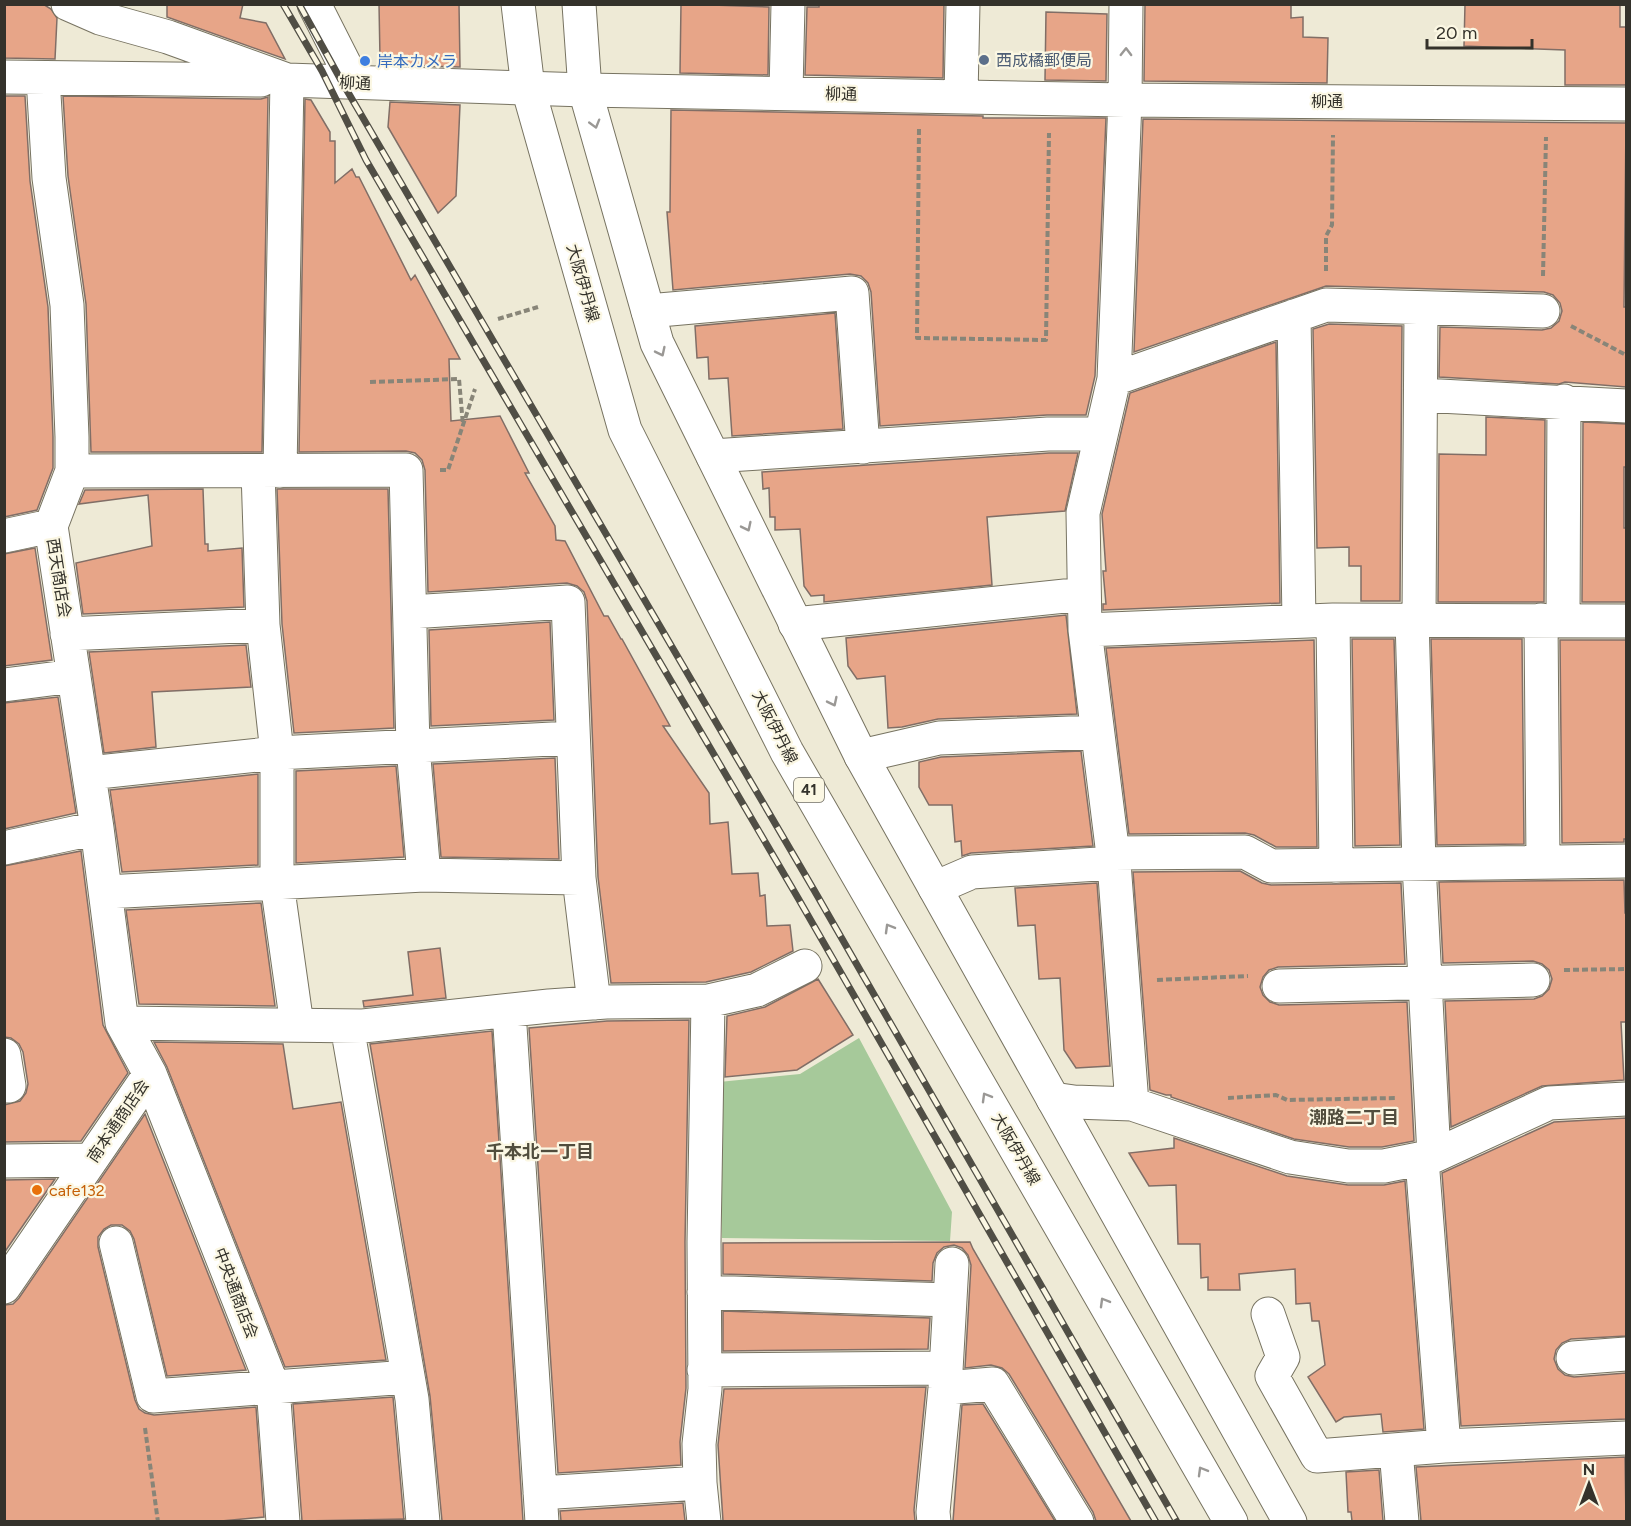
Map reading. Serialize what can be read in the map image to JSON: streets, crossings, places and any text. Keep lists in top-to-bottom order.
{
  "streets": {
    "street": [
      "柳通",
      "大阪伊丹線",
      "西天商店会",
      "41",
      "南本通商店会",
      "中央通商店会"
    ]
  },
  "crossings": [
    ["柳通", "大阪伊丹線"],
    ["西天商店会", "南本通商店会"],
    ["西天商店会", "中央通商店会"],
    ["南本通商店会", "中央通商店会"]
  ],
  "districts": ["潮路二丁目", "千本北一丁目"],
  "places": ["西成橘郵便局", "岸本カメラ", "cafe132"],
  "scale_bar": "20 m",
  "north": "top"
}
